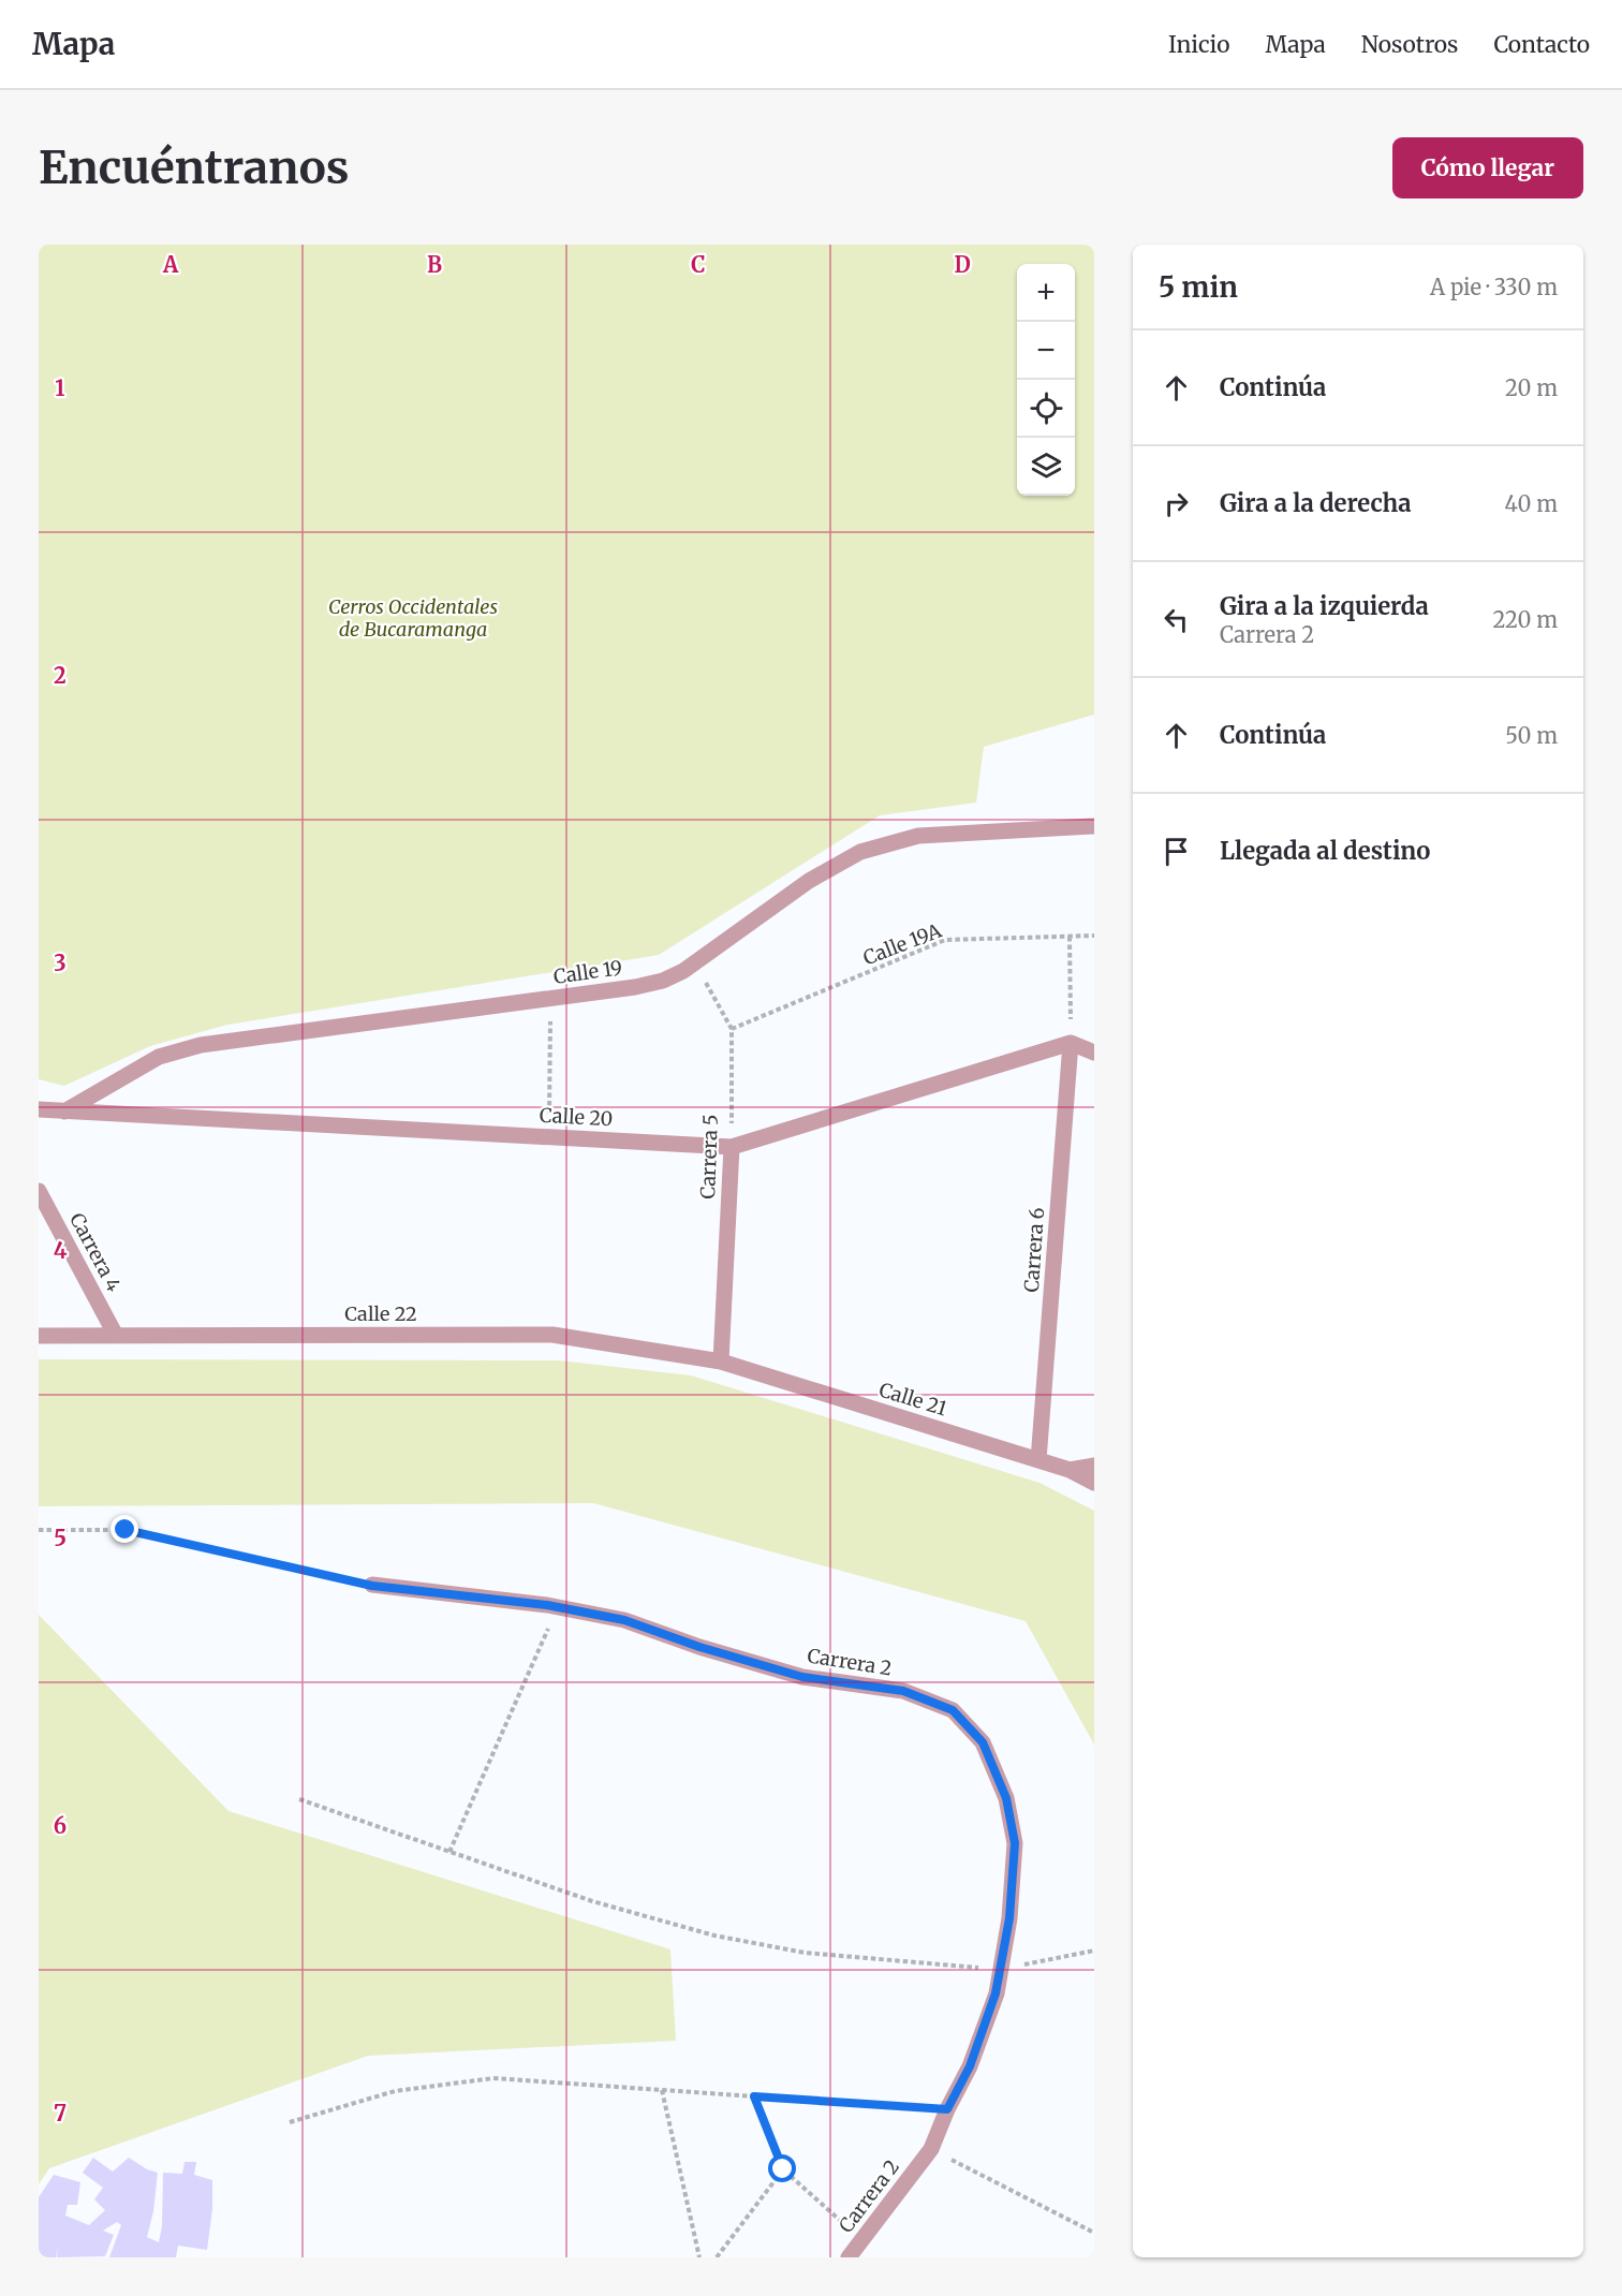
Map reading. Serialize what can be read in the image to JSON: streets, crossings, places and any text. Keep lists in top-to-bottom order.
{
  "streets": {
    "street": [
      "Calle 19",
      "Calle 20",
      "Carrera 5",
      "Carrera 6",
      "Carrera 4",
      "Calle 22",
      "Calle 21",
      "Carrera 2"
    ],
    "path": ["Calle 19A"]
  },
  "crossings": [
    ["Calle 19A", "Carrera 5"],
    ["Calle 19", "Calle 20"],
    ["Calle 19", "Carrera 5"],
    ["Calle 20", "Carrera 5"],
    ["Calle 20", "Carrera 6"],
    ["Carrera 5", "Calle 22"],
    ["Carrera 5", "Calle 21"],
    ["Carrera 6", "Calle 21"],
    ["Carrera 4", "Calle 22"],
    ["Calle 22", "Calle 21"]
  ],
  "parks": ["Cerros Occidentales de Bucaramanga"],
  "page": {
    "header": "Mapa",
    "nav": [
      "Inicio",
      "Mapa",
      "Nosotros",
      "Contacto"
    ],
    "buttons": "Cómo llegar",
    "title": "Encuéntranos",
    "heading": ["5 min", "A pie · 330 m"],
    "map_buttons": ["+", "−"],
    "list": [
      ["Continúa", "20 m"],
      ["Gira a la derecha", "40 m"],
      ["Gira a la izquierda", "Carrera 2", "220 m"],
      ["Continúa", "50 m"],
      "Llegada al destino"
    ]
  },
  "grid": {
    "columns": [
      "A",
      "B",
      "C",
      "D"
    ],
    "rows": [
      "1",
      "2",
      "3",
      "4",
      "5",
      "6",
      "7"
    ]
  }
}
